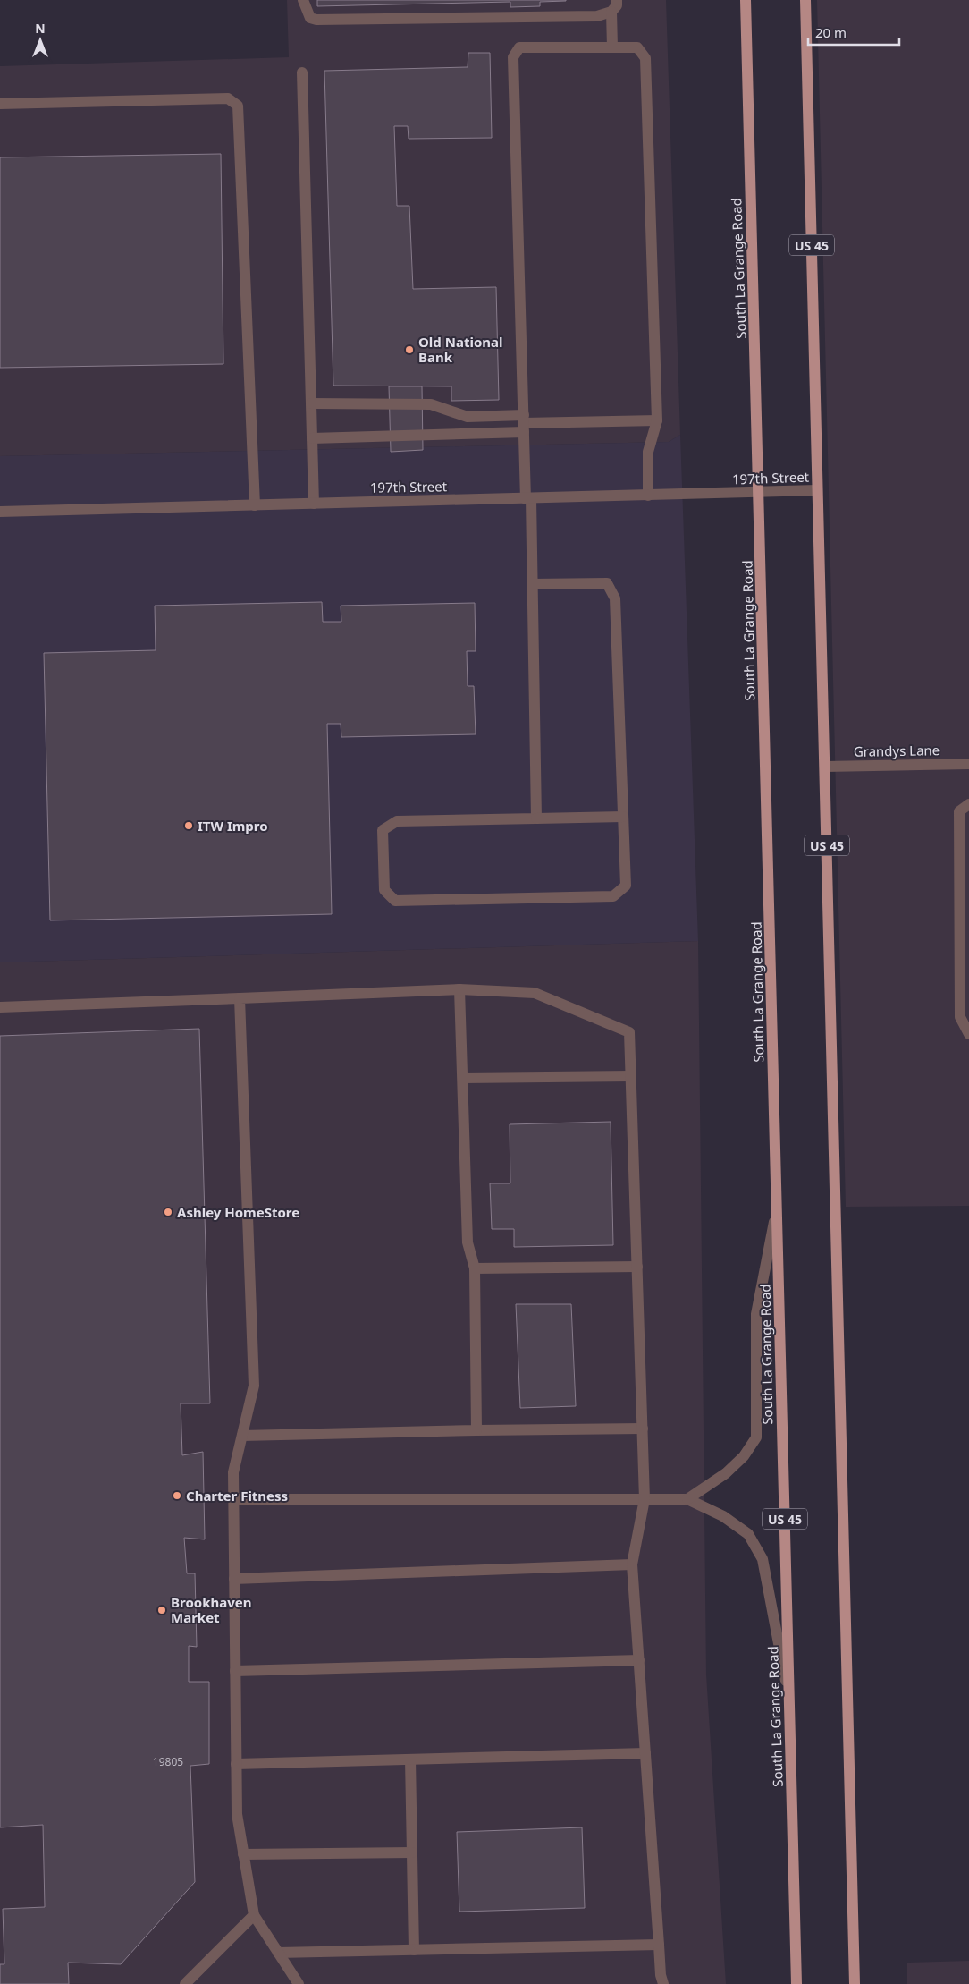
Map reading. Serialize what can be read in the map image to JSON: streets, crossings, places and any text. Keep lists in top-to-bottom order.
{
  "streets": {
    "main road": ["US 45", "South La Grange Road"],
    "street": ["197th Street", "Grandys Lane"]
  },
  "crossings": [
    ["US 45", "197th Street"],
    ["US 45", "Grandys Lane"],
    ["South La Grange Road", "197th Street"]
  ],
  "places": [
    "Old National Bank",
    "ITW Impro",
    "Ashley HomeStore",
    "Charter Fitness",
    "Brookhaven Market"
  ],
  "house_numbers": ["19805"],
  "scale_bar": "20 m",
  "north": "top"
}
